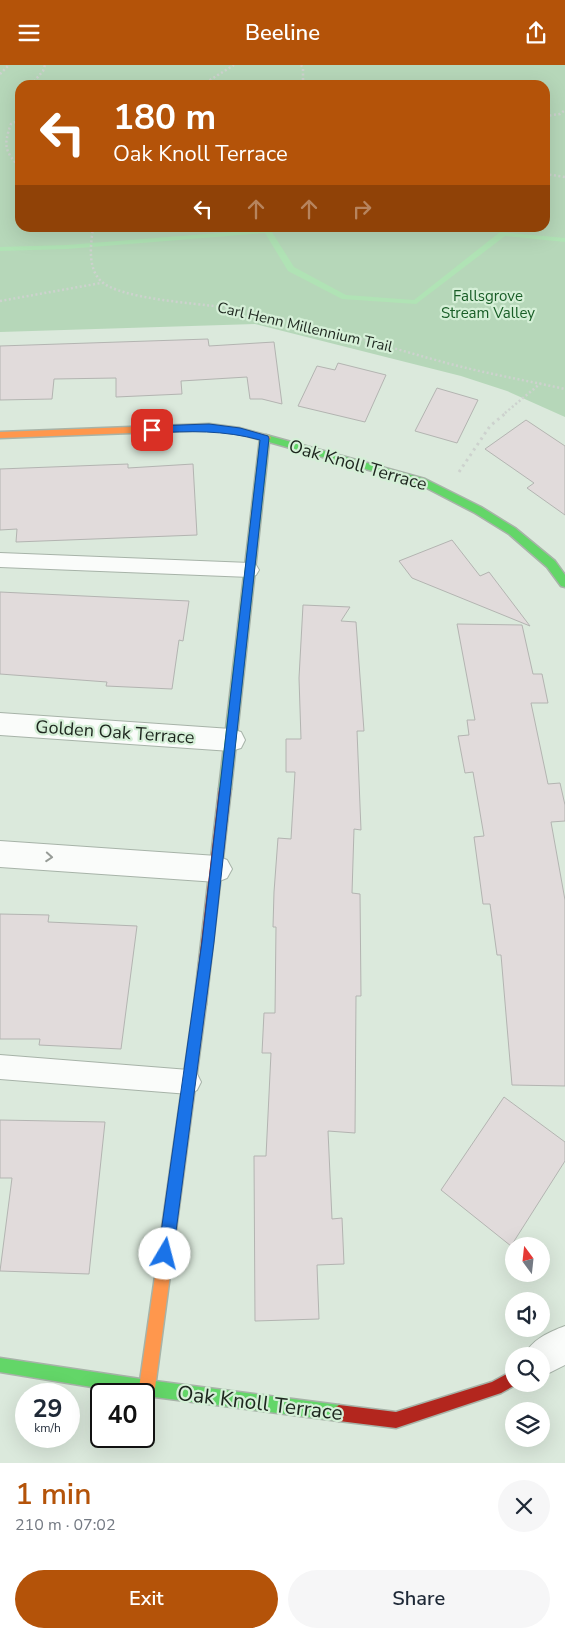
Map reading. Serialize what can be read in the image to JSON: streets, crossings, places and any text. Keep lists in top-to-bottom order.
{
  "streets": {
    "street": ["Oak Knoll Terrace", "Golden Oak Terrace"],
    "path": ["Carl Henn Millennium Trail"]
  },
  "parks": ["Fallsgrove Stream Valley"],
  "north": "top",
  "page": {
    "header": "Beeline",
    "turn": ["180 m", "Oak Knoll Terrace"],
    "speed": "29 km/h",
    "limit": "40",
    "heading": ["1 min", "210 m · 07:02"],
    "buttons": ["Exit", "Share"]
  }
}
